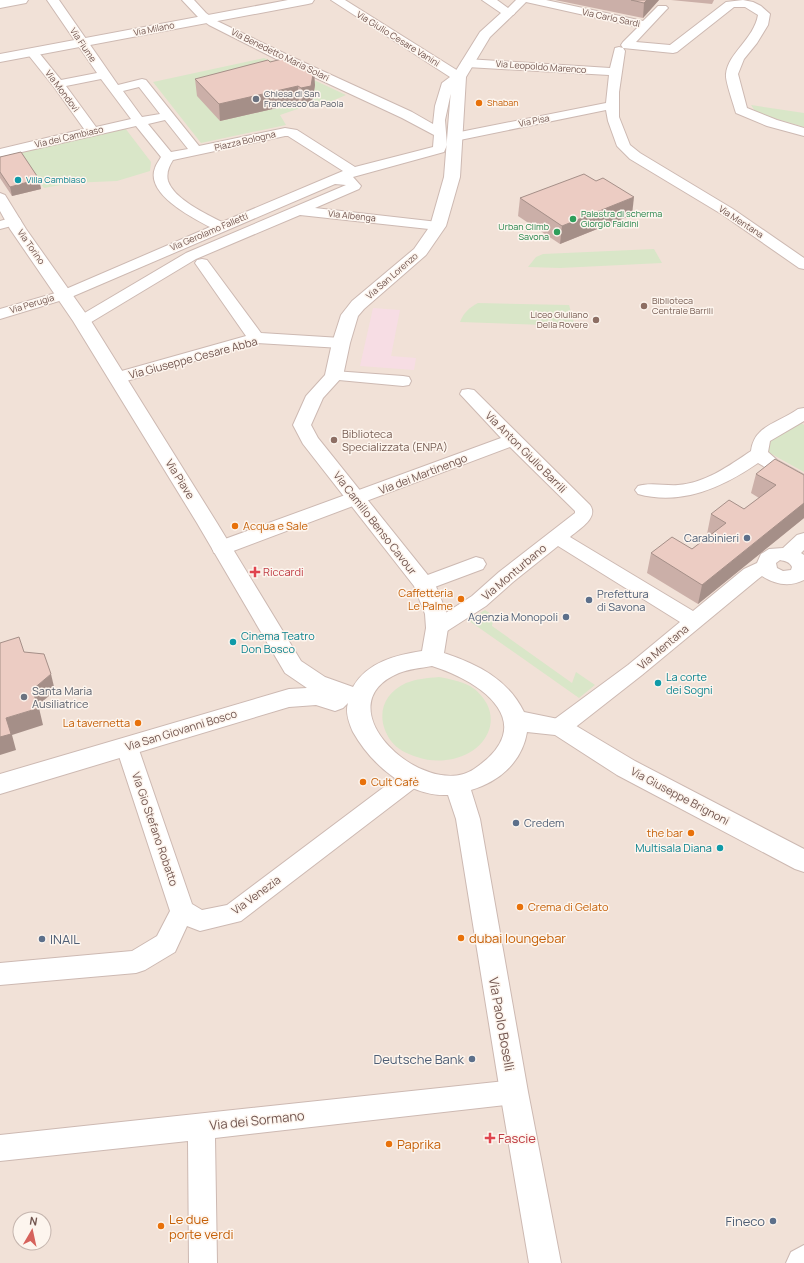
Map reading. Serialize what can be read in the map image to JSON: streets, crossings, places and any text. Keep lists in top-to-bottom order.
{
  "streets": {
    "street": [
      "Via Carlo Sardi",
      "Via Milano",
      "Via Giulio Cesare Vanini",
      "Via Fiume",
      "Via Benedetto Maria Solari",
      "Via Leopoldo Marenco",
      "Via Mondovì",
      "Via Pisa",
      "Via dei Cambiaso",
      "Piazza Bologna",
      "Via Albenga",
      "Via Mentana",
      "Via Gerolamo Falletti",
      "Via Torino",
      "Via San Lorenzo",
      "Via Perugia",
      "Via Giuseppe Cesare Abba",
      "Via Anton Giulio Barrili",
      "Via dei Martinengo",
      "Via Piave",
      "Via Camillo Benso Cavour",
      "Via Monturbano",
      "Via San Giovanni Bosco",
      "Via Giuseppe Brignoni",
      "Via Gio Stefano Robatto",
      "Via Venezia",
      "Via Paolo Boselli",
      "Via dei Sormano"
    ]
  },
  "crossings": [
    ["Via Milano", "Via Fiume"],
    ["Via Milano", "Via Benedetto Maria Solari"],
    ["Via Milano", "Via Mondovì"],
    ["Via Giulio Cesare Vanini", "Via San Lorenzo"],
    ["Via Benedetto Maria Solari", "Via San Lorenzo"],
    ["Via Leopoldo Marenco", "Via Mentana"],
    ["Via Leopoldo Marenco", "Via San Lorenzo"],
    ["Via Mondovì", "Via dei Cambiaso"],
    ["Via Pisa", "Via Mentana"],
    ["Via Pisa", "Via San Lorenzo"],
    ["Piazza Bologna", "Via Gerolamo Falletti"],
    ["Piazza Bologna", "Via San Lorenzo"],
    ["Via Albenga", "Via Gerolamo Falletti"],
    ["Via Albenga", "Via San Lorenzo"],
    ["Via Mentana", "Via Giuseppe Brignoni"],
    ["Via Gerolamo Falletti", "Via Torino"],
    ["Via Gerolamo Falletti", "Via San Lorenzo"],
    ["Via Gerolamo Falletti", "Via Perugia"],
    ["Via Gerolamo Falletti", "Via Piave"],
    ["Via Torino", "Via Perugia"],
    ["Via Torino", "Via Piave"],
    ["Via San Lorenzo", "Via Giuseppe Cesare Abba"],
    ["Via San Lorenzo", "Via Camillo Benso Cavour"],
    ["Via Perugia", "Via Piave"],
    ["Via Giuseppe Cesare Abba", "Via Piave"],
    ["Via Anton Giulio Barrili", "Via dei Martinengo"],
    ["Via Anton Giulio Barrili", "Via Monturbano"],
    ["Via dei Martinengo", "Via Piave"],
    ["Via dei Martinengo", "Via Camillo Benso Cavour"],
    ["Via Piave", "Via Camillo Benso Cavour"],
    ["Via Piave", "Via San Giovanni Bosco"],
    ["Via Piave", "Via Venezia"],
    ["Via Piave", "Via Paolo Boselli"],
    ["Via Camillo Benso Cavour", "Via Monturbano"],
    ["Via Camillo Benso Cavour", "Via San Giovanni Bosco"],
    ["Via Camillo Benso Cavour", "Via Venezia"],
    ["Via Camillo Benso Cavour", "Via Paolo Boselli"],
    ["Via San Giovanni Bosco", "Via Gio Stefano Robatto"],
    ["Via San Giovanni Bosco", "Via Venezia"],
    ["Via San Giovanni Bosco", "Via Paolo Boselli"],
    ["Via Gio Stefano Robatto", "Via Venezia"],
    ["Via Venezia", "Via Paolo Boselli"],
    ["Via Paolo Boselli", "Via dei Sormano"]
  ],
  "places": {
    "other": [
      "Chiesa di San Francesco da Paola",
      "Shaban",
      "Villa Cambiaso",
      "Palestra di scherma Giorgio Faldini",
      "Urban Climb Savona",
      "Biblioteca Centrale Barrili",
      "Liceo Giuliano Della Rovere",
      "Biblioteca Specializzata (ENPA)",
      "Acqua e Sale",
      "Carabinieri",
      "Caffetteria Le Palme",
      "Prefettura di Savona",
      "Agenzia Monopoli",
      "Cinema Teatro Don Bosco",
      "La corte dei Sogni",
      "Santa Maria Ausiliatrice",
      "La tavernetta",
      "Cult Cafè",
      "Credem",
      "the bar",
      "Multisala Diana",
      "Crema di Gelato",
      "dubai loungebar",
      "INAIL",
      "Deutsche Bank",
      "Paprika",
      "Fineco",
      "Le due porte verdi"
    ],
    "health": ["Riccardi", "Fascie"]
  },
  "north": "top"
}
